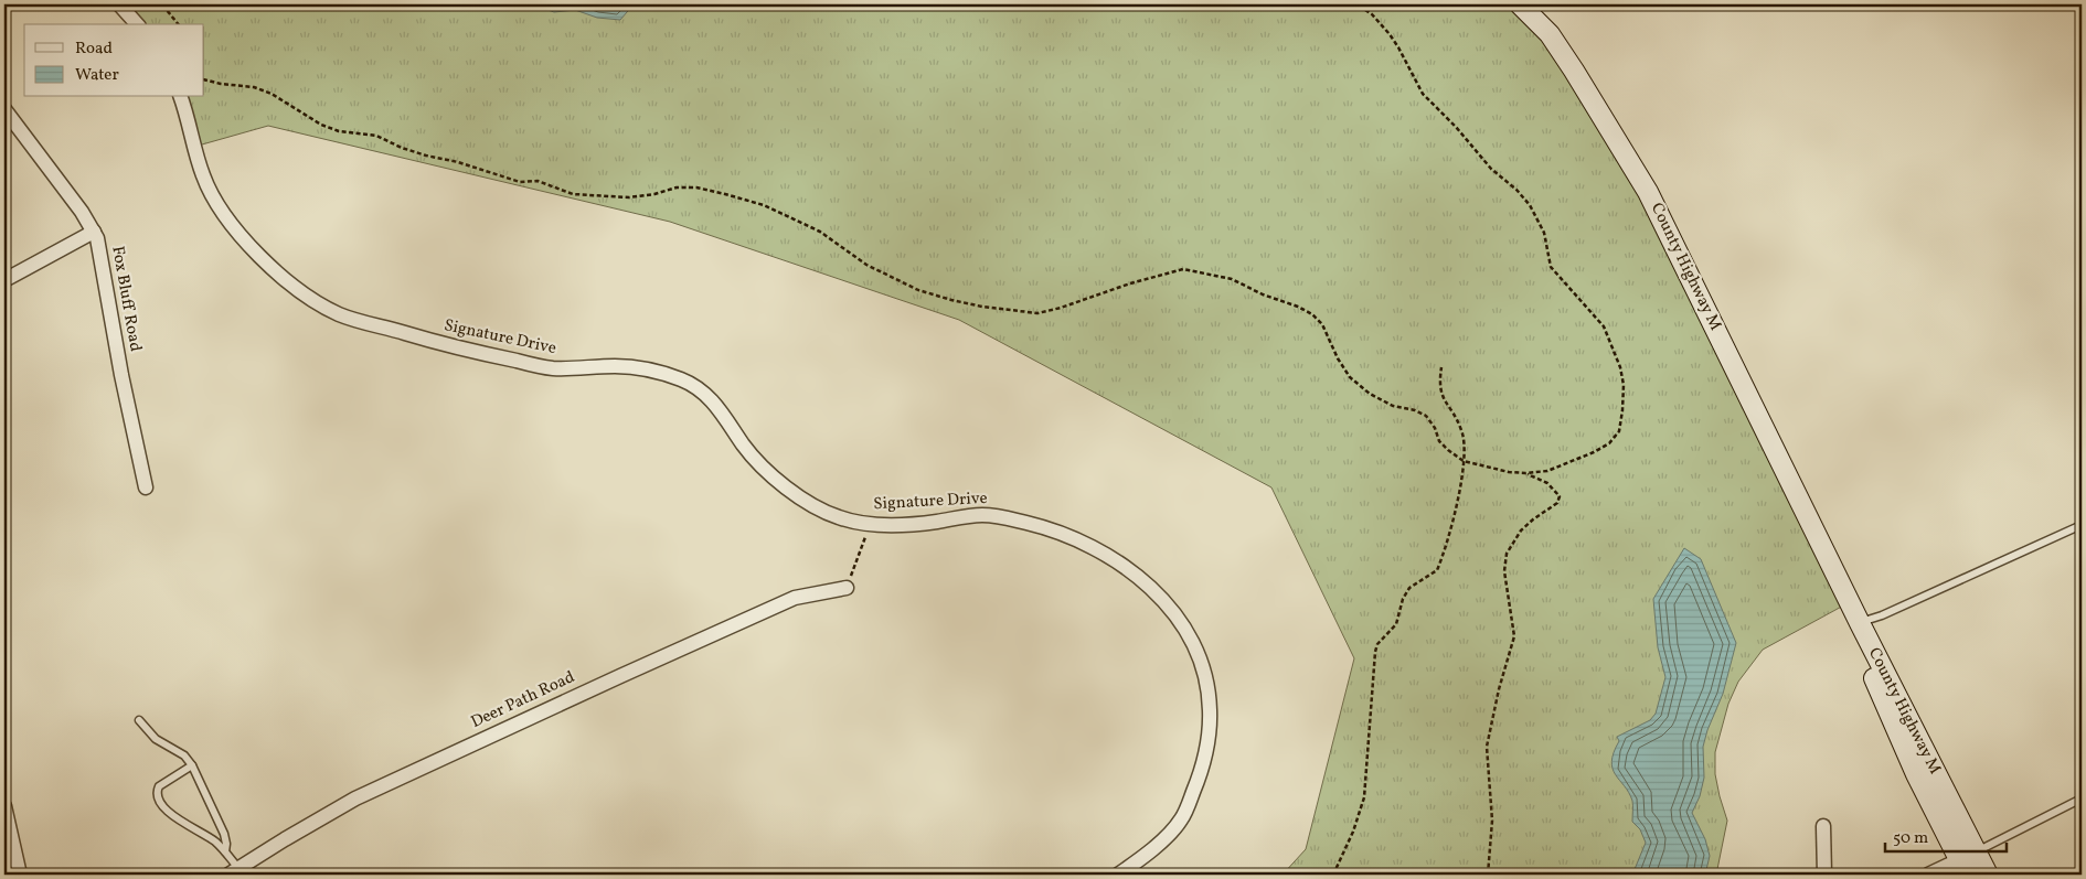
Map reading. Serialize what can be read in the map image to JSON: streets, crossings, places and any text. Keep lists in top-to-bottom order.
{
  "streets": {
    "main road": ["County Highway M"],
    "street": ["Fox Bluff Road", "Signature Drive", "Deer Path Road"]
  },
  "legend": ["Road", "Water"],
  "scale_bar": "50 m"
}
